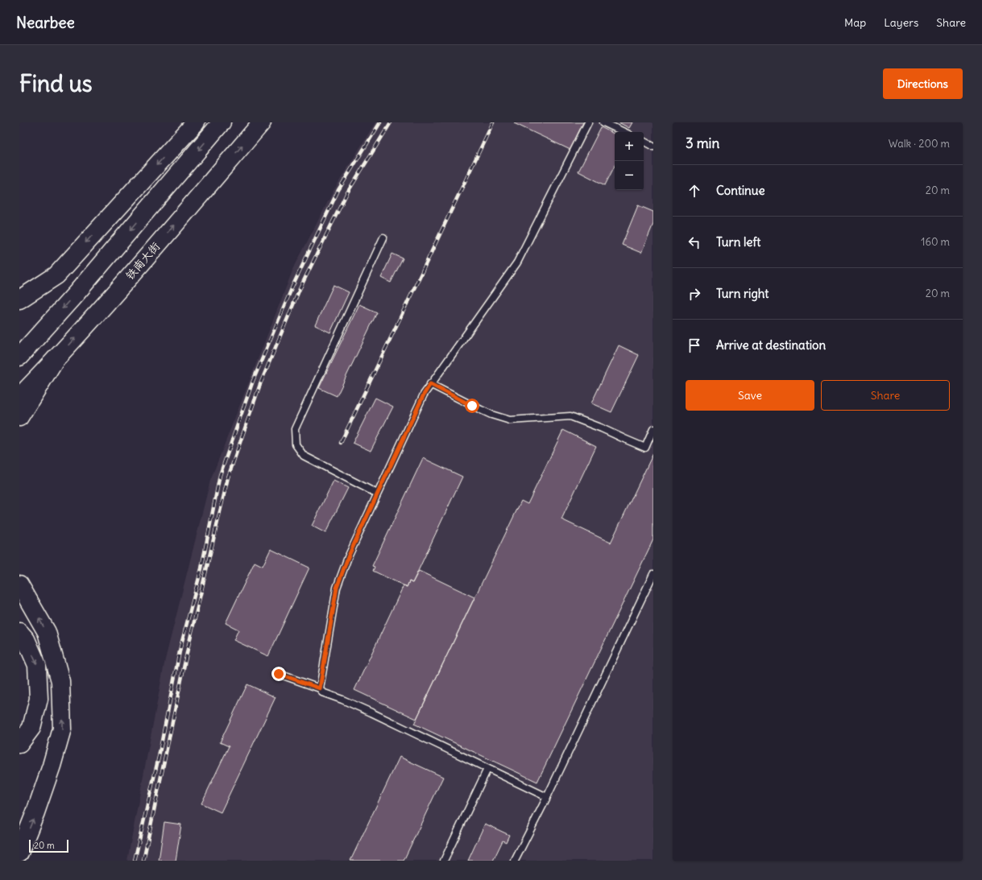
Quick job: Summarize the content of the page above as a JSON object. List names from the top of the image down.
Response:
{
  "streets": {
    "main road": ["铁南大街"]
  },
  "scale_bar": "20 m",
  "page": {
    "header": "Nearbee",
    "nav": ["Map", "Layers", "Share"],
    "buttons": [
      "Directions",
      ["Save", "Share"]
    ],
    "title": "Find us",
    "heading": ["3 min", "Walk · 200 m"],
    "map_buttons": ["+", "−"],
    "list": [
      ["Continue", "20 m"],
      ["Turn left", "160 m"],
      ["Turn right", "20 m"],
      "Arrive at destination"
    ],
    "scale": "20 m"
  }
}
